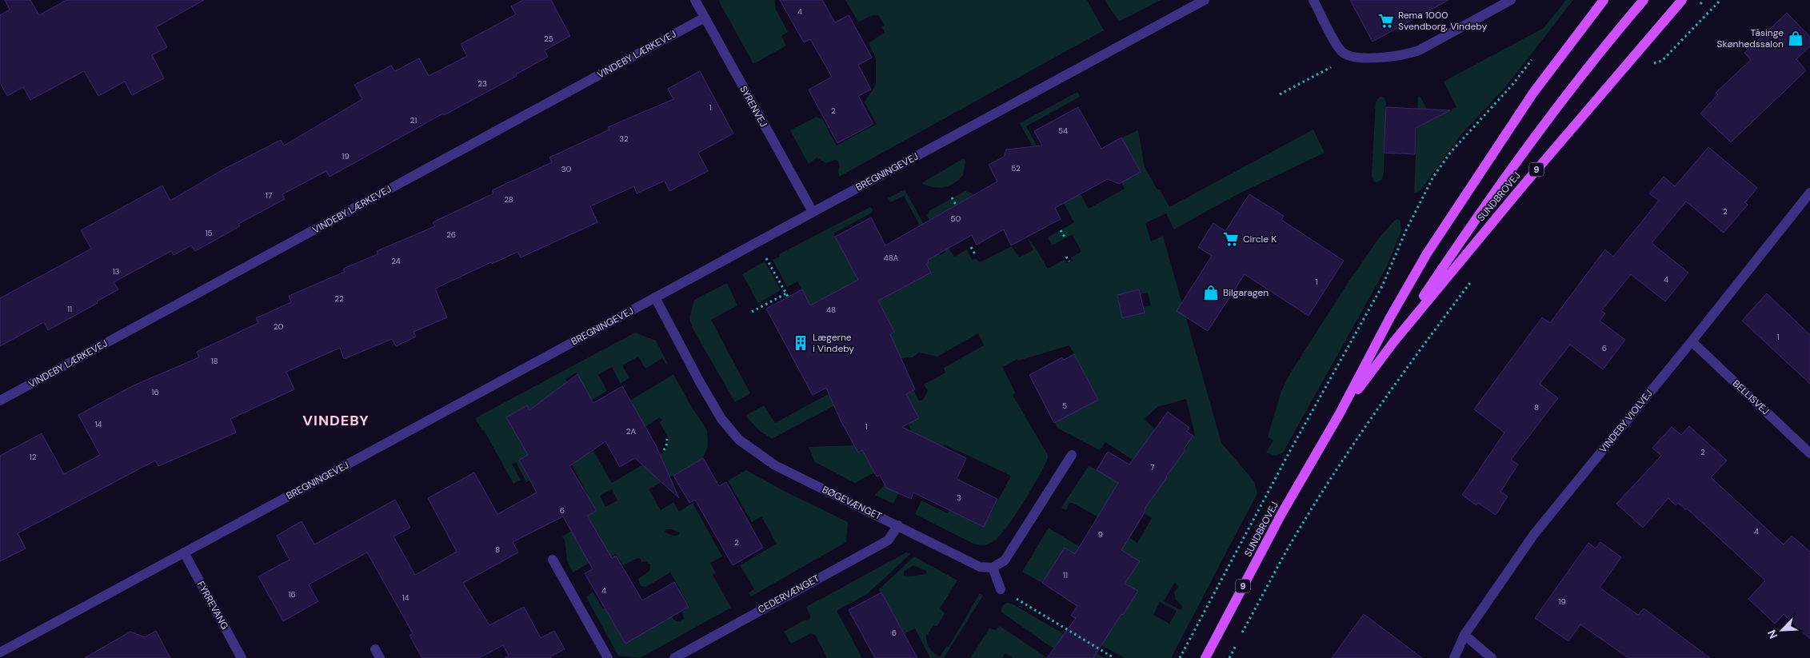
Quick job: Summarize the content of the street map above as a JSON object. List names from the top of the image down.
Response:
{
  "streets": {
    "main road": ["9", "SUNDBROVEJ"],
    "street": [
      "VINDEBY LÆRKEVEJ",
      "SYRENVEJ",
      "BREGNINGEVEJ",
      "BELLISVEJ",
      "VINDEBY VIOLVEJ",
      "BØGEVÆNGET",
      "CEDERVÆNGET",
      "FYRREVANG"
    ]
  },
  "crossings": [
    ["VINDEBY LÆRKEVEJ", "SYRENVEJ"],
    ["SYRENVEJ", "BREGNINGEVEJ"],
    ["BREGNINGEVEJ", "BØGEVÆNGET"],
    ["BREGNINGEVEJ", "FYRREVANG"],
    ["BELLISVEJ", "VINDEBY VIOLVEJ"],
    ["BØGEVÆNGET", "CEDERVÆNGET"]
  ],
  "districts": ["VINDEBY"],
  "places": {
    "supermarket": ["Rema 1000 Svendborg, Vindeby", "Circle K"],
    "shop": ["Tåsinge Skønhedssalon", "Bilgaragen"],
    "building": ["Lægerne i Vindeby"]
  },
  "house_numbers": [
    "4",
    "25",
    "23",
    "1",
    "2",
    "21",
    "54",
    "32",
    "19",
    "52",
    "30",
    "17",
    "28",
    "2",
    "50",
    "15",
    "26",
    "48A",
    "24",
    "13",
    "4",
    "1",
    "22",
    "11",
    "48",
    "20",
    "1",
    "6",
    "18",
    "16",
    "5",
    "8",
    "14",
    "1",
    "2A",
    "2",
    "12",
    "7",
    "3",
    "6",
    "4",
    "9",
    "2",
    "8",
    "11",
    "4",
    "16",
    "14",
    "19",
    "6"
  ],
  "north": "bottom left"
}
